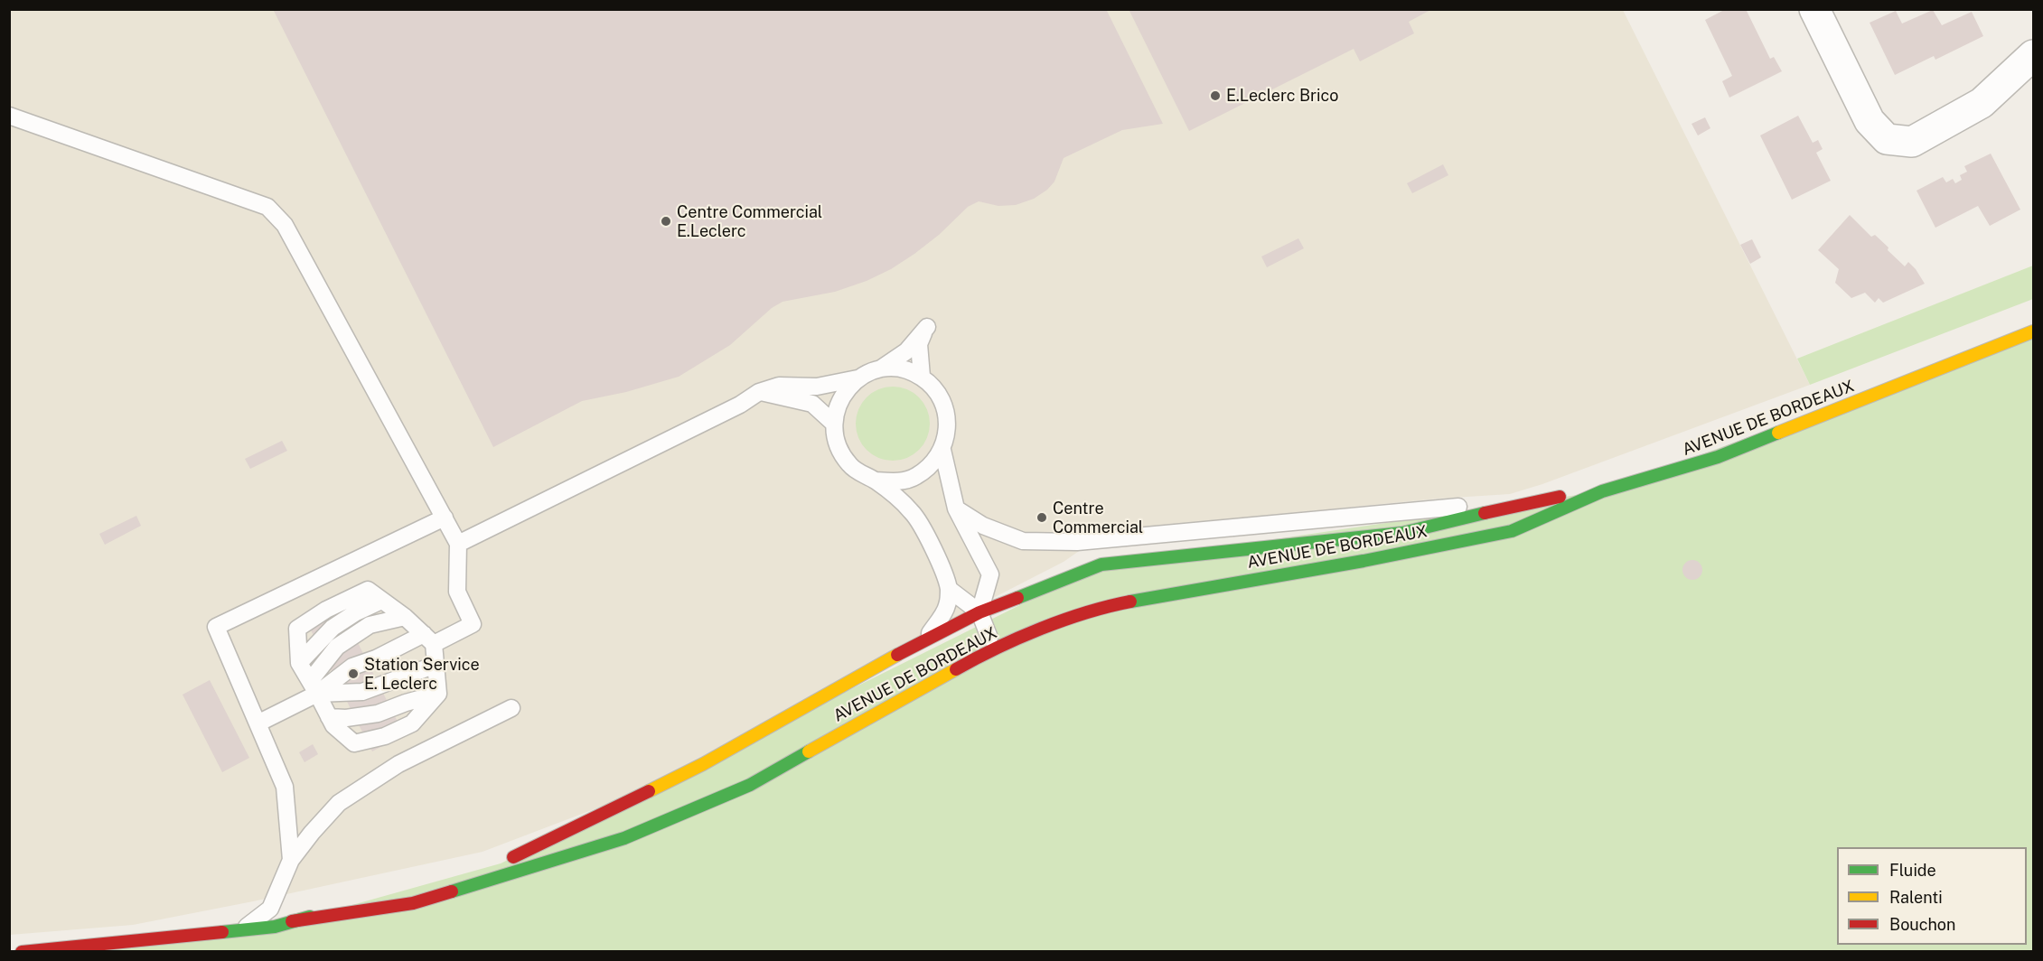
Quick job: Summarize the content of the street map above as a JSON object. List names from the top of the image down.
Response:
{
  "streets": {
    "main road": ["AVENUE DE BORDEAUX"]
  },
  "places": [
    "E.Leclerc Brico",
    "Centre Commercial E.Leclerc",
    "Centre Commercial",
    "Station Service E. Leclerc"
  ],
  "legend": ["Fluide", "Ralenti", "Bouchon"]
}
